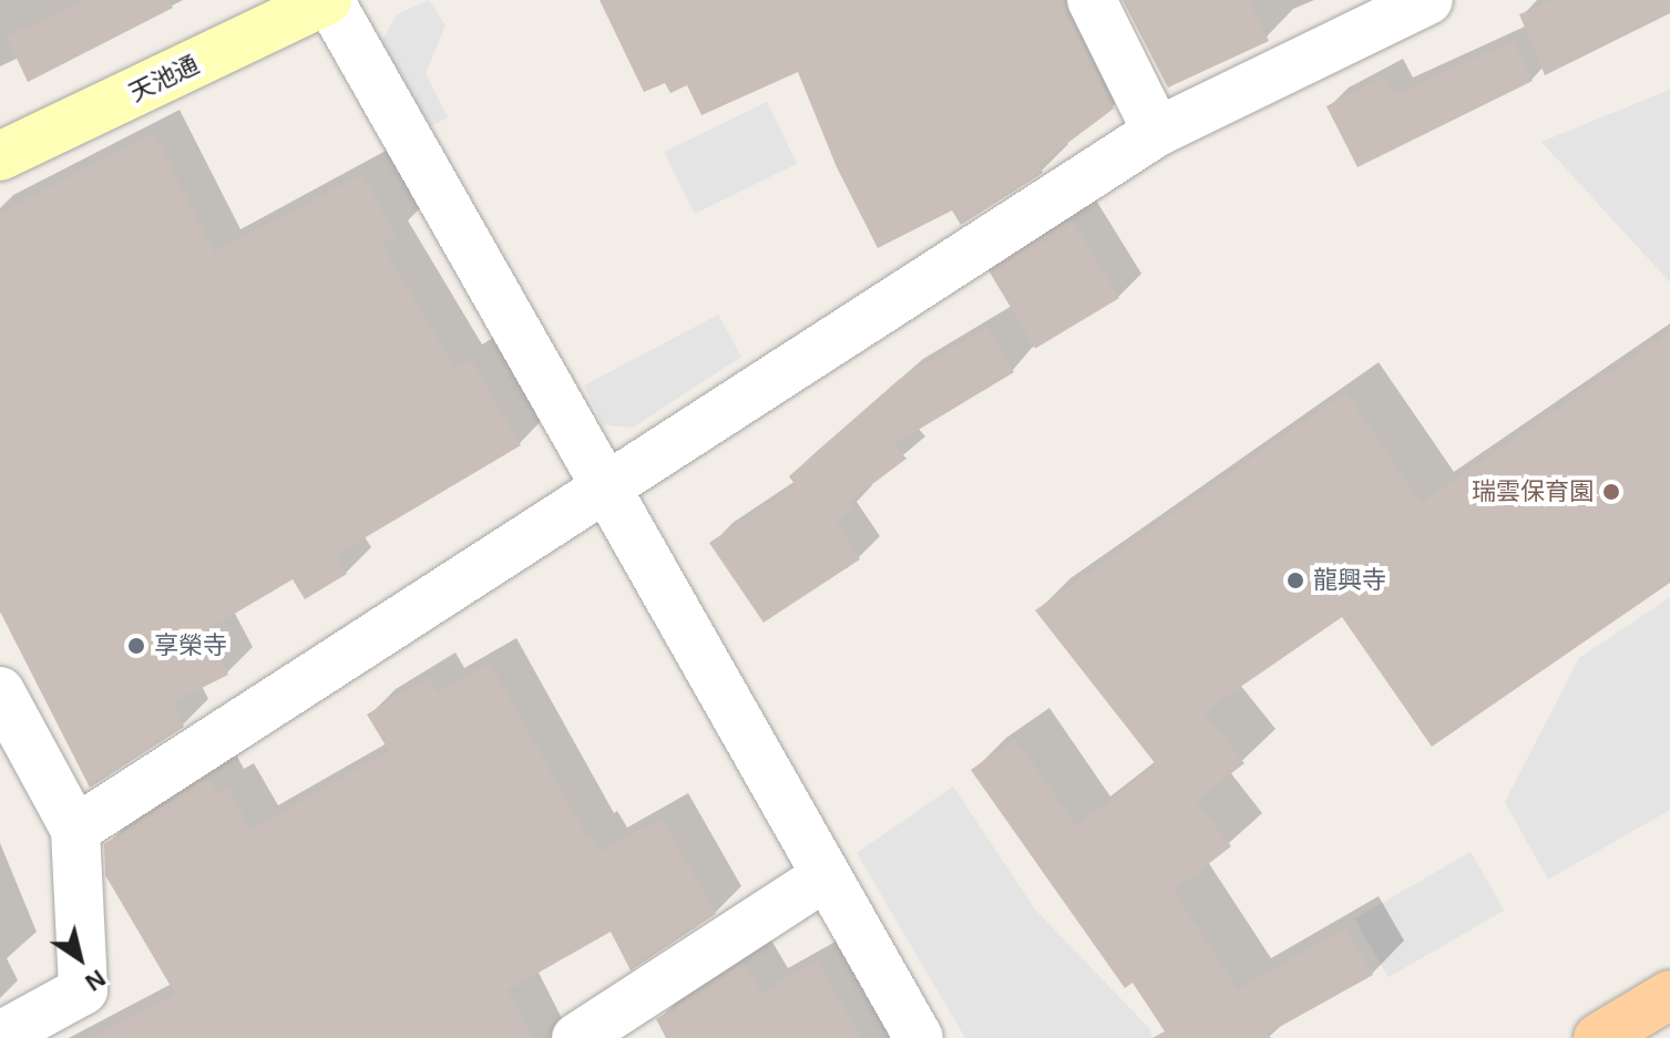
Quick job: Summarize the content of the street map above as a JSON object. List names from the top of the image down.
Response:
{
  "streets": {
    "street": ["天池通"]
  },
  "places": ["瑞雲保育園", "龍興寺", "享榮寺"],
  "north": "bottom right"
}
